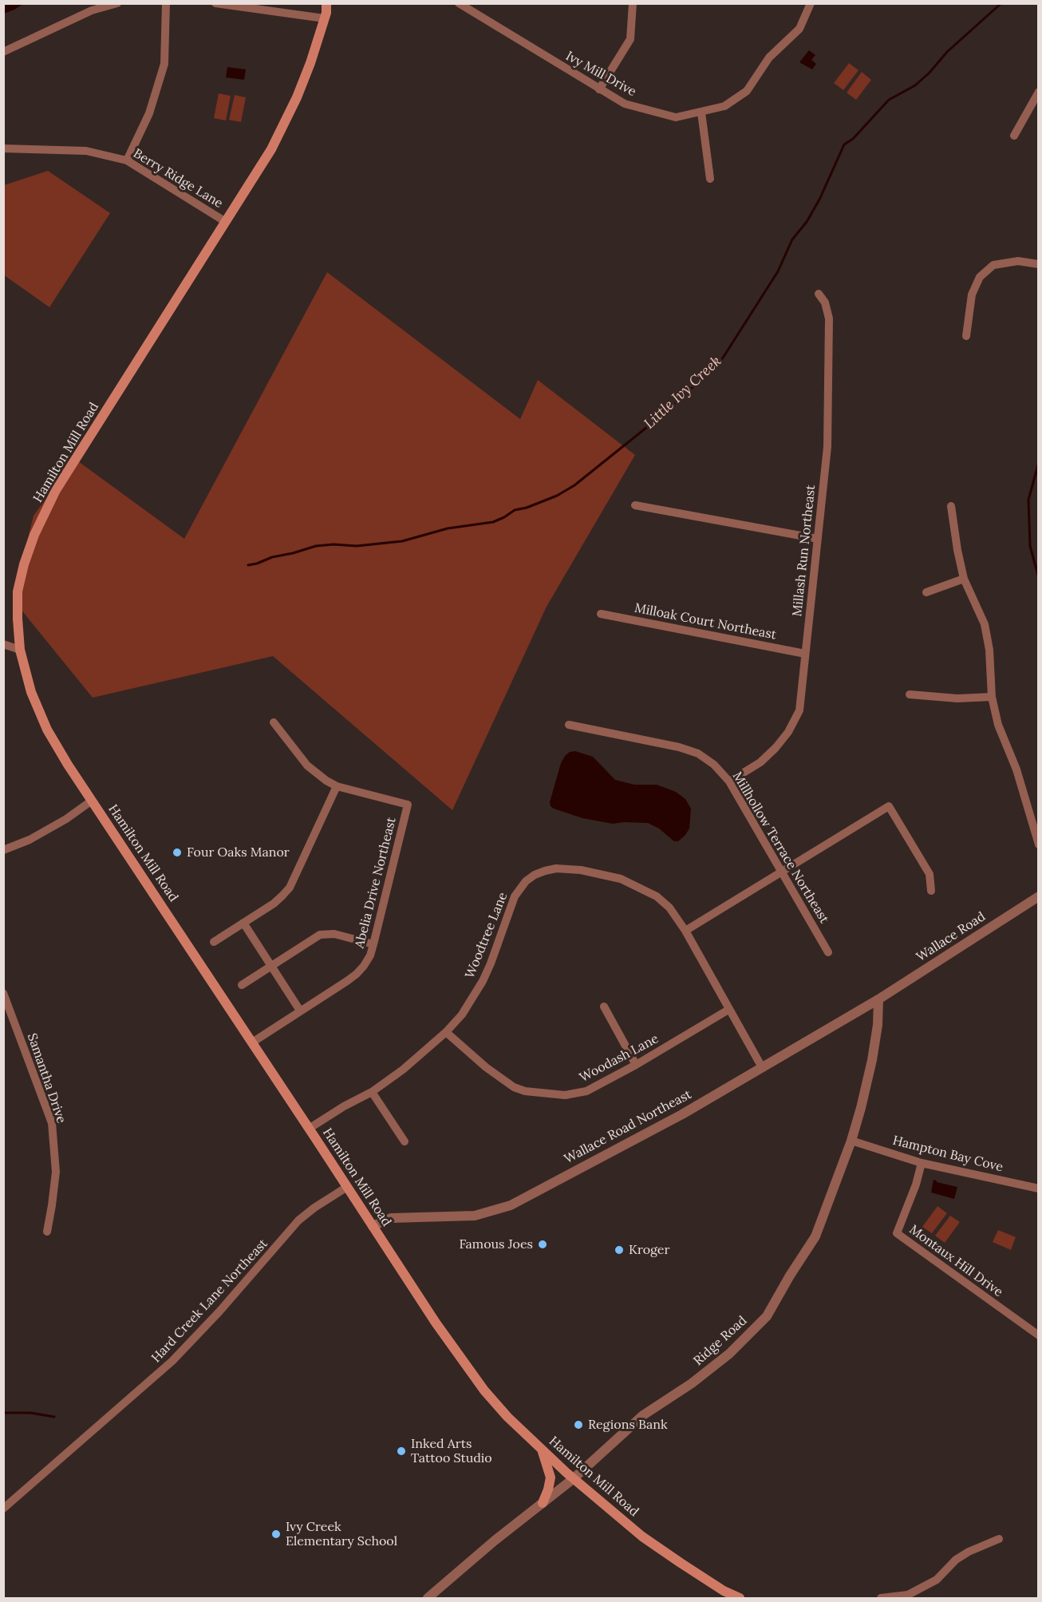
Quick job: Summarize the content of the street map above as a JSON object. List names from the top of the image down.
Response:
{
  "streets": {
    "main road": ["Hamilton Mill Road"],
    "street": [
      "Ivy Mill Drive",
      "Berry Ridge Lane",
      "Millash Run Northeast",
      "Milloak Court Northeast",
      "Millhollow Terrace Northeast",
      "Abelia Drive Northeast",
      "Woodtree Lane",
      "Wallace Road",
      "Woodash Lane",
      "Samantha Drive",
      "Wallace Road Northeast",
      "Hampton Bay Cove",
      "Montaux Hill Drive",
      "Hard Creek Lane Northeast",
      "Ridge Road"
    ]
  },
  "crossings": [
    ["Berry Ridge Lane", "Hamilton Mill Road"],
    ["Hamilton Mill Road", "Abelia Drive Northeast"],
    ["Hamilton Mill Road", "Woodtree Lane"],
    ["Hamilton Mill Road", "Wallace Road Northeast"],
    ["Hamilton Mill Road", "Hard Creek Lane Northeast"],
    ["Hamilton Mill Road", "Ridge Road"],
    ["Millash Run Northeast", "Milloak Court Northeast"],
    ["Millash Run Northeast", "Millhollow Terrace Northeast"],
    ["Woodtree Lane", "Woodash Lane"],
    ["Woodtree Lane", "Wallace Road Northeast"],
    ["Wallace Road", "Wallace Road Northeast"],
    ["Wallace Road", "Ridge Road"],
    ["Wallace Road Northeast", "Ridge Road"],
    ["Hampton Bay Cove", "Montaux Hill Drive"],
    ["Hampton Bay Cove", "Ridge Road"]
  ],
  "water": ["Little Ivy Creek"],
  "places": [
    "Four Oaks Manor",
    "Famous Joes",
    "Kroger",
    "Regions Bank",
    "Inked Arts Tattoo Studio",
    "Ivy Creek Elementary School"
  ]
}
